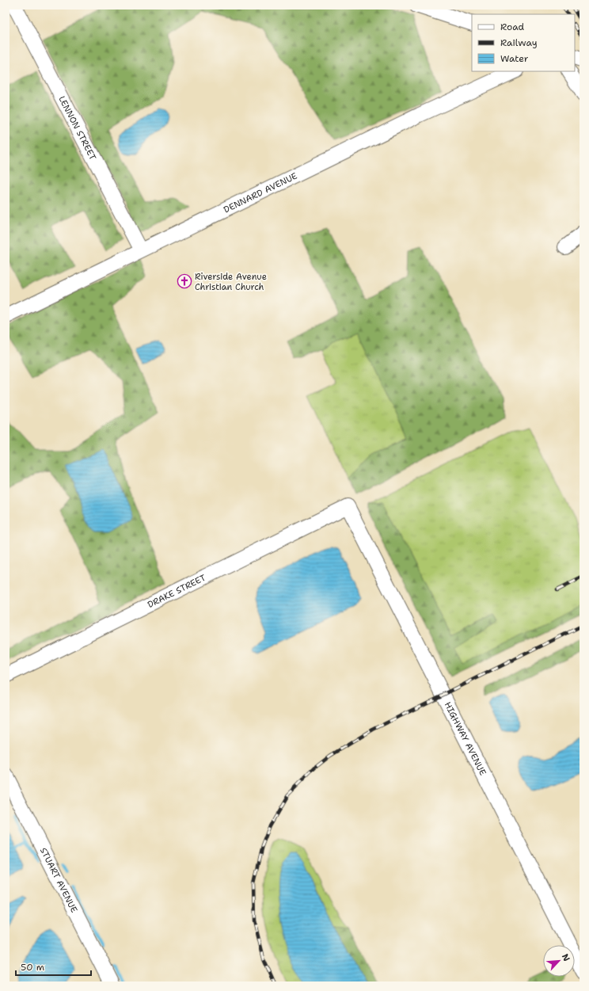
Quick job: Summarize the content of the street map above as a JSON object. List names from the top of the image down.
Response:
{
  "streets": {
    "street": [
      "LENNON STREET",
      "DENNARD AVENUE",
      "DRAKE STREET",
      "HIGHWAY AVENUE",
      "STUART AVENUE"
    ]
  },
  "crossings": [
    ["LENNON STREET", "DENNARD AVENUE"],
    ["DRAKE STREET", "HIGHWAY AVENUE"]
  ],
  "places": {
    "church": ["Riverside Avenue Christian Church"]
  },
  "legend": ["Road", "Railway", "Water"],
  "scale_bar": "50 m",
  "north": "top right"
}
